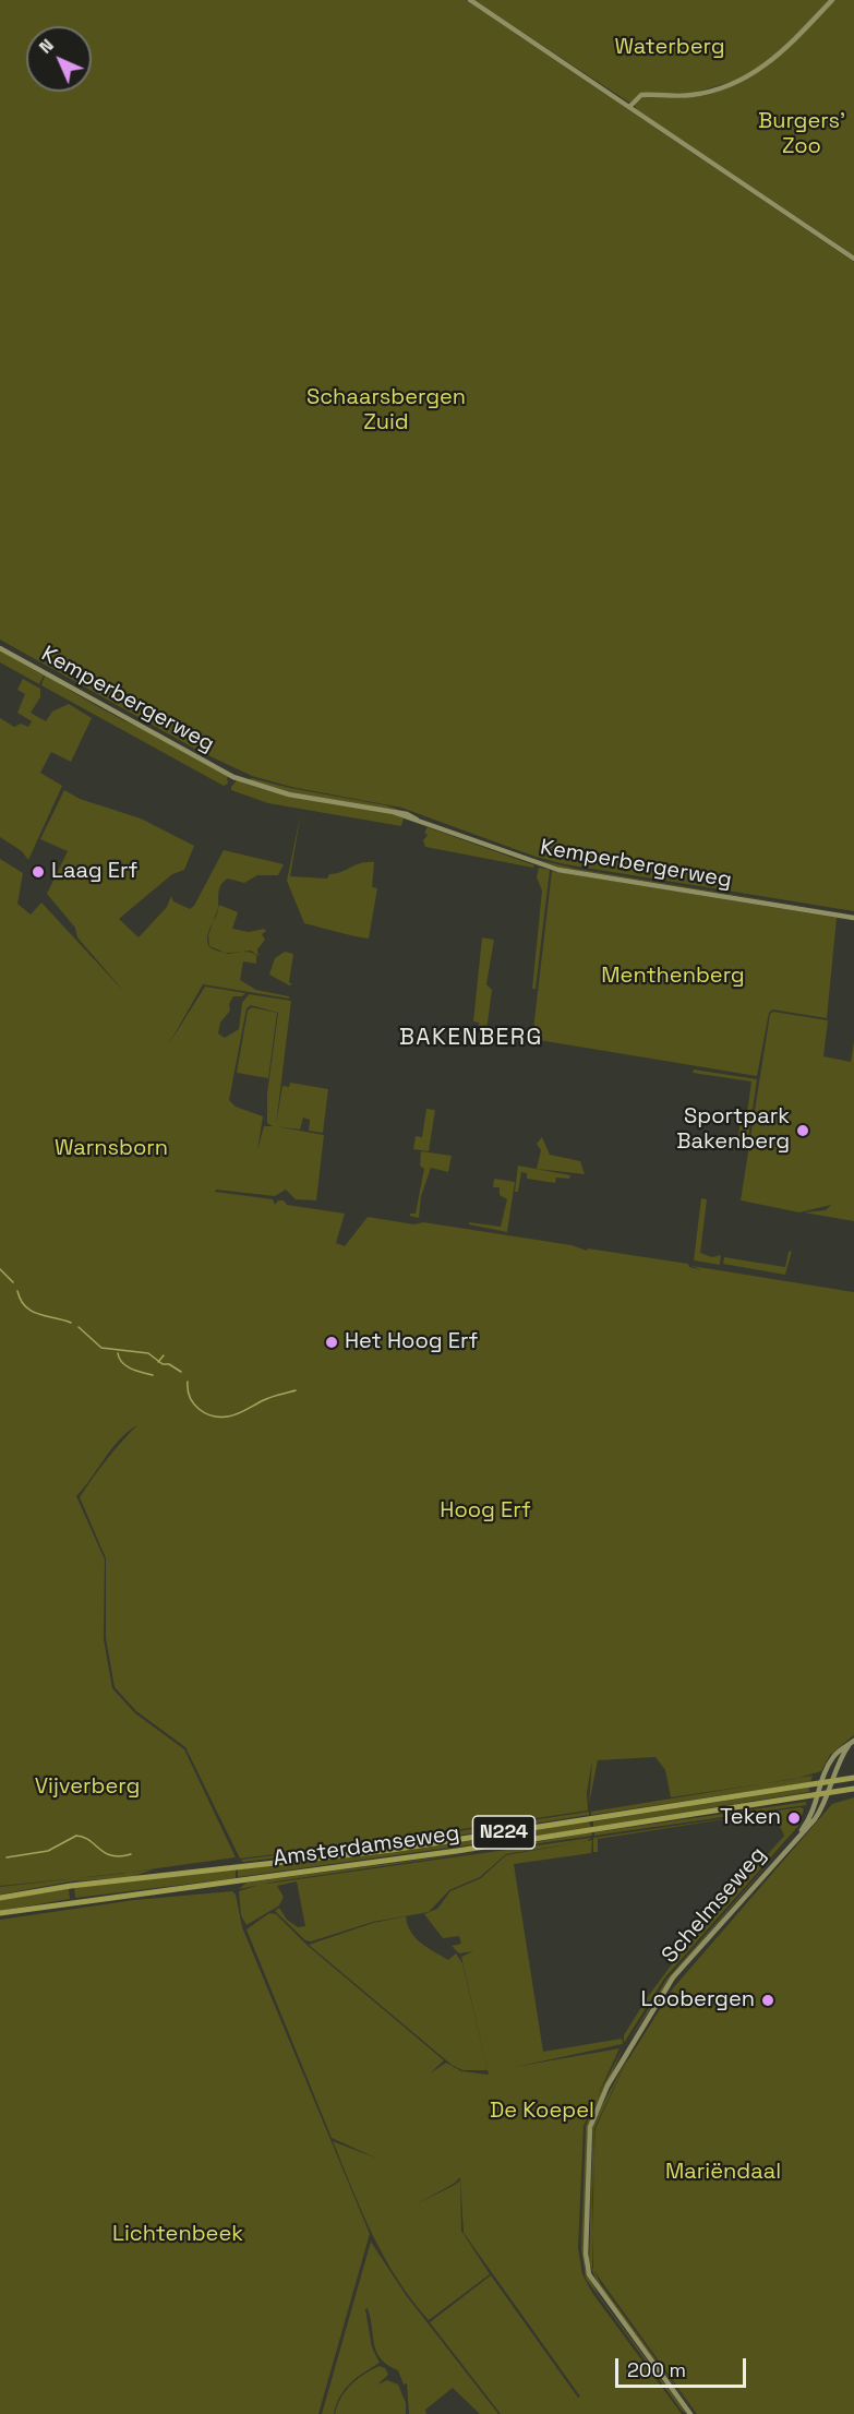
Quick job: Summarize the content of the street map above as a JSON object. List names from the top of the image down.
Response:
{
  "streets": {
    "main road": [
      "Kemperbergerweg",
      "N224",
      "Amsterdamseweg",
      "Schelmseweg"
    ]
  },
  "crossings": [
    ["Amsterdamseweg", "Schelmseweg"]
  ],
  "districts": ["BAKENBERG"],
  "parks": [
    "Waterberg",
    "Burgers' Zoo",
    "Schaarsbergen Zuid",
    "Menthenberg",
    "Warnsborn",
    "Hoog Erf",
    "Vijverberg",
    "De Koepel",
    "Mariëndaal",
    "Lichtenbeek"
  ],
  "places": [
    "Laag Erf",
    "Sportpark Bakenberg",
    "Het Hoog Erf",
    "Teken",
    "Loobergen"
  ],
  "scale_bar": "200 m",
  "north": "top left"
}
